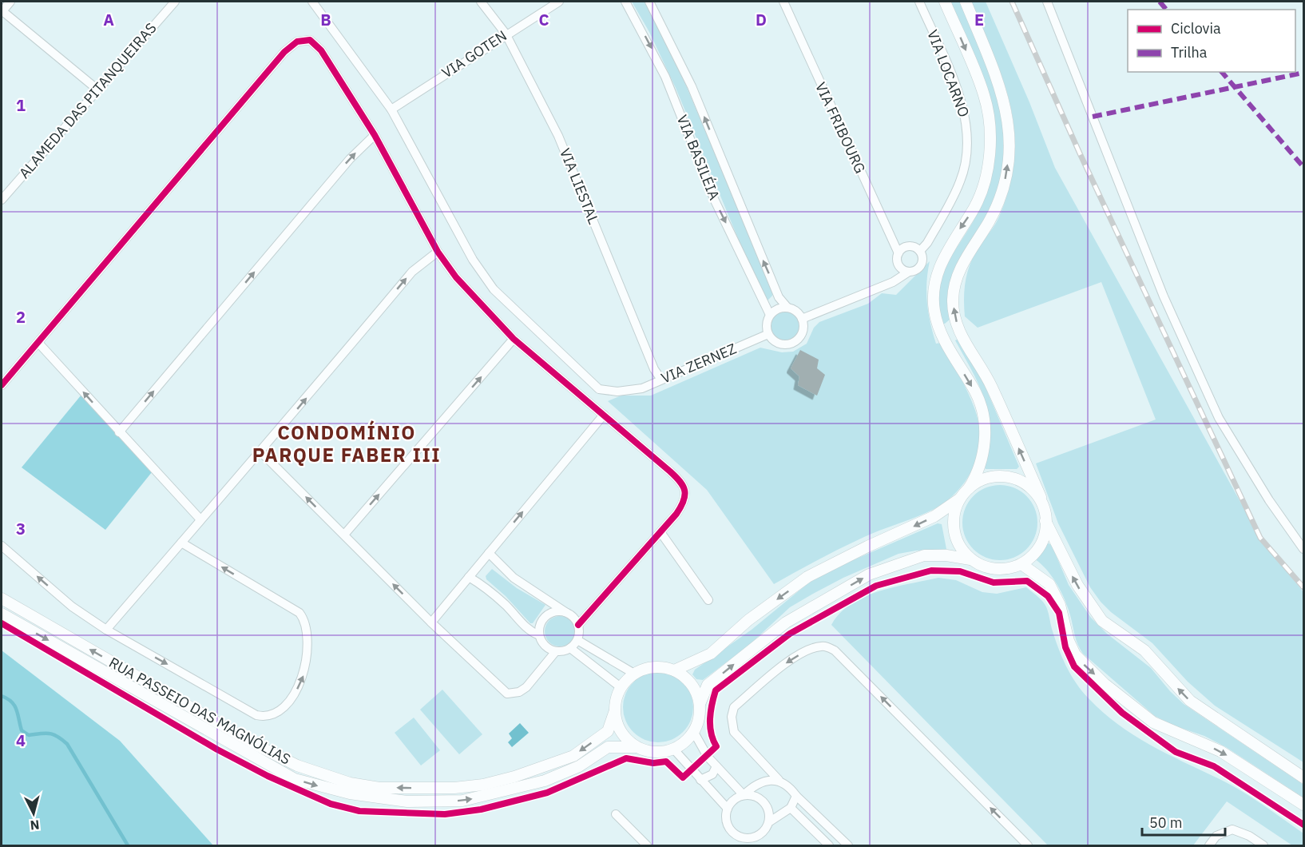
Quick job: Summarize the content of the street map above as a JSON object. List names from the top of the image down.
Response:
{
  "streets": {
    "street": [
      "VIA GOTEN",
      "VIA LOCARNO",
      "ALAMEDA DAS PITANQUEIRAS",
      "VIA FRIBOURG",
      "VIA BASILÉIA",
      "VIA LIESTAL",
      "VIA ZERNEZ",
      "RUA PASSEIO DAS MAGNÓLIAS"
    ]
  },
  "crossings": [
    ["VIA GOTEN", "VIA LIESTAL"],
    ["VIA GOTEN", "VIA ZERNEZ"],
    ["VIA LOCARNO", "VIA FRIBOURG"],
    ["VIA BASILÉIA", "VIA ZERNEZ"],
    ["VIA LIESTAL", "VIA ZERNEZ"]
  ],
  "districts": ["CONDOMÍNIO PARQUE FABER III"],
  "legend": ["Ciclovia", "Trilha"],
  "scale_bar": "50 m",
  "north": "bottom",
  "grid": {
    "columns": [
      "A",
      "B",
      "C",
      "D",
      "E"
    ],
    "rows": [
      "1",
      "2",
      "3",
      "4"
    ]
  }
}
